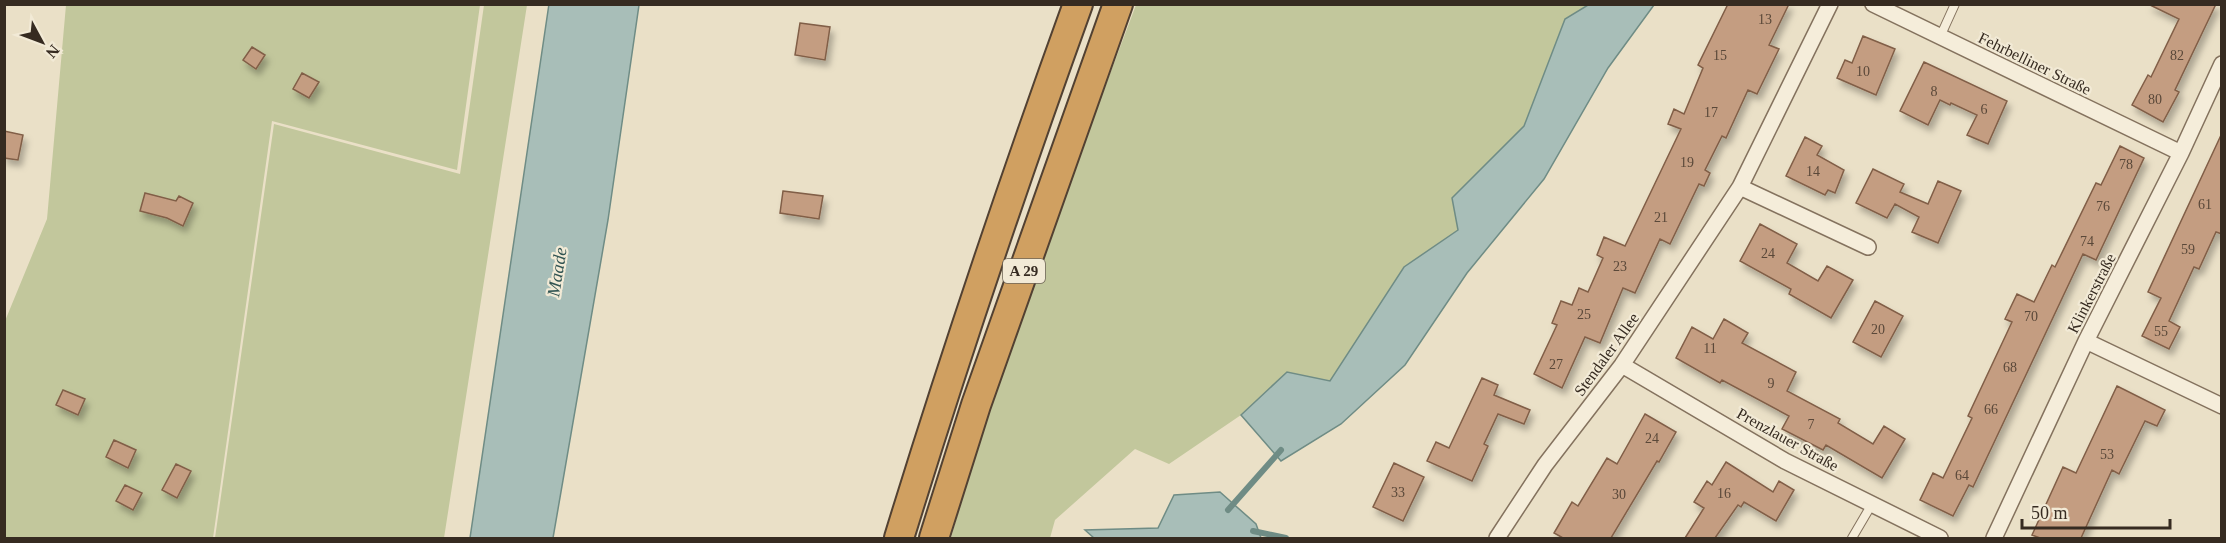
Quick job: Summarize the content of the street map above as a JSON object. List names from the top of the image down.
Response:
{
  "streets": {
    "highway": ["A 29"],
    "street": [
      "Fehrbelliner Straße",
      "Klinkerstraße",
      "Stendaler Allee",
      "Prenzlauer Straße"
    ]
  },
  "crossings": [
    ["Fehrbelliner Straße", "Klinkerstraße"],
    ["Stendaler Allee", "Prenzlauer Straße"]
  ],
  "water": ["Maade"],
  "house_numbers": [
    "13",
    "15",
    "82",
    "10",
    "8",
    "80",
    "6",
    "17",
    "19",
    "78",
    "14",
    "61",
    "76",
    "21",
    "74",
    "59",
    "24",
    "23",
    "25",
    "70",
    "20",
    "55",
    "11",
    "27",
    "68",
    "9",
    "66",
    "7",
    "24",
    "53",
    "64",
    "33",
    "16",
    "30"
  ],
  "scale_bar": "50 m",
  "north": "bottom right"
}
